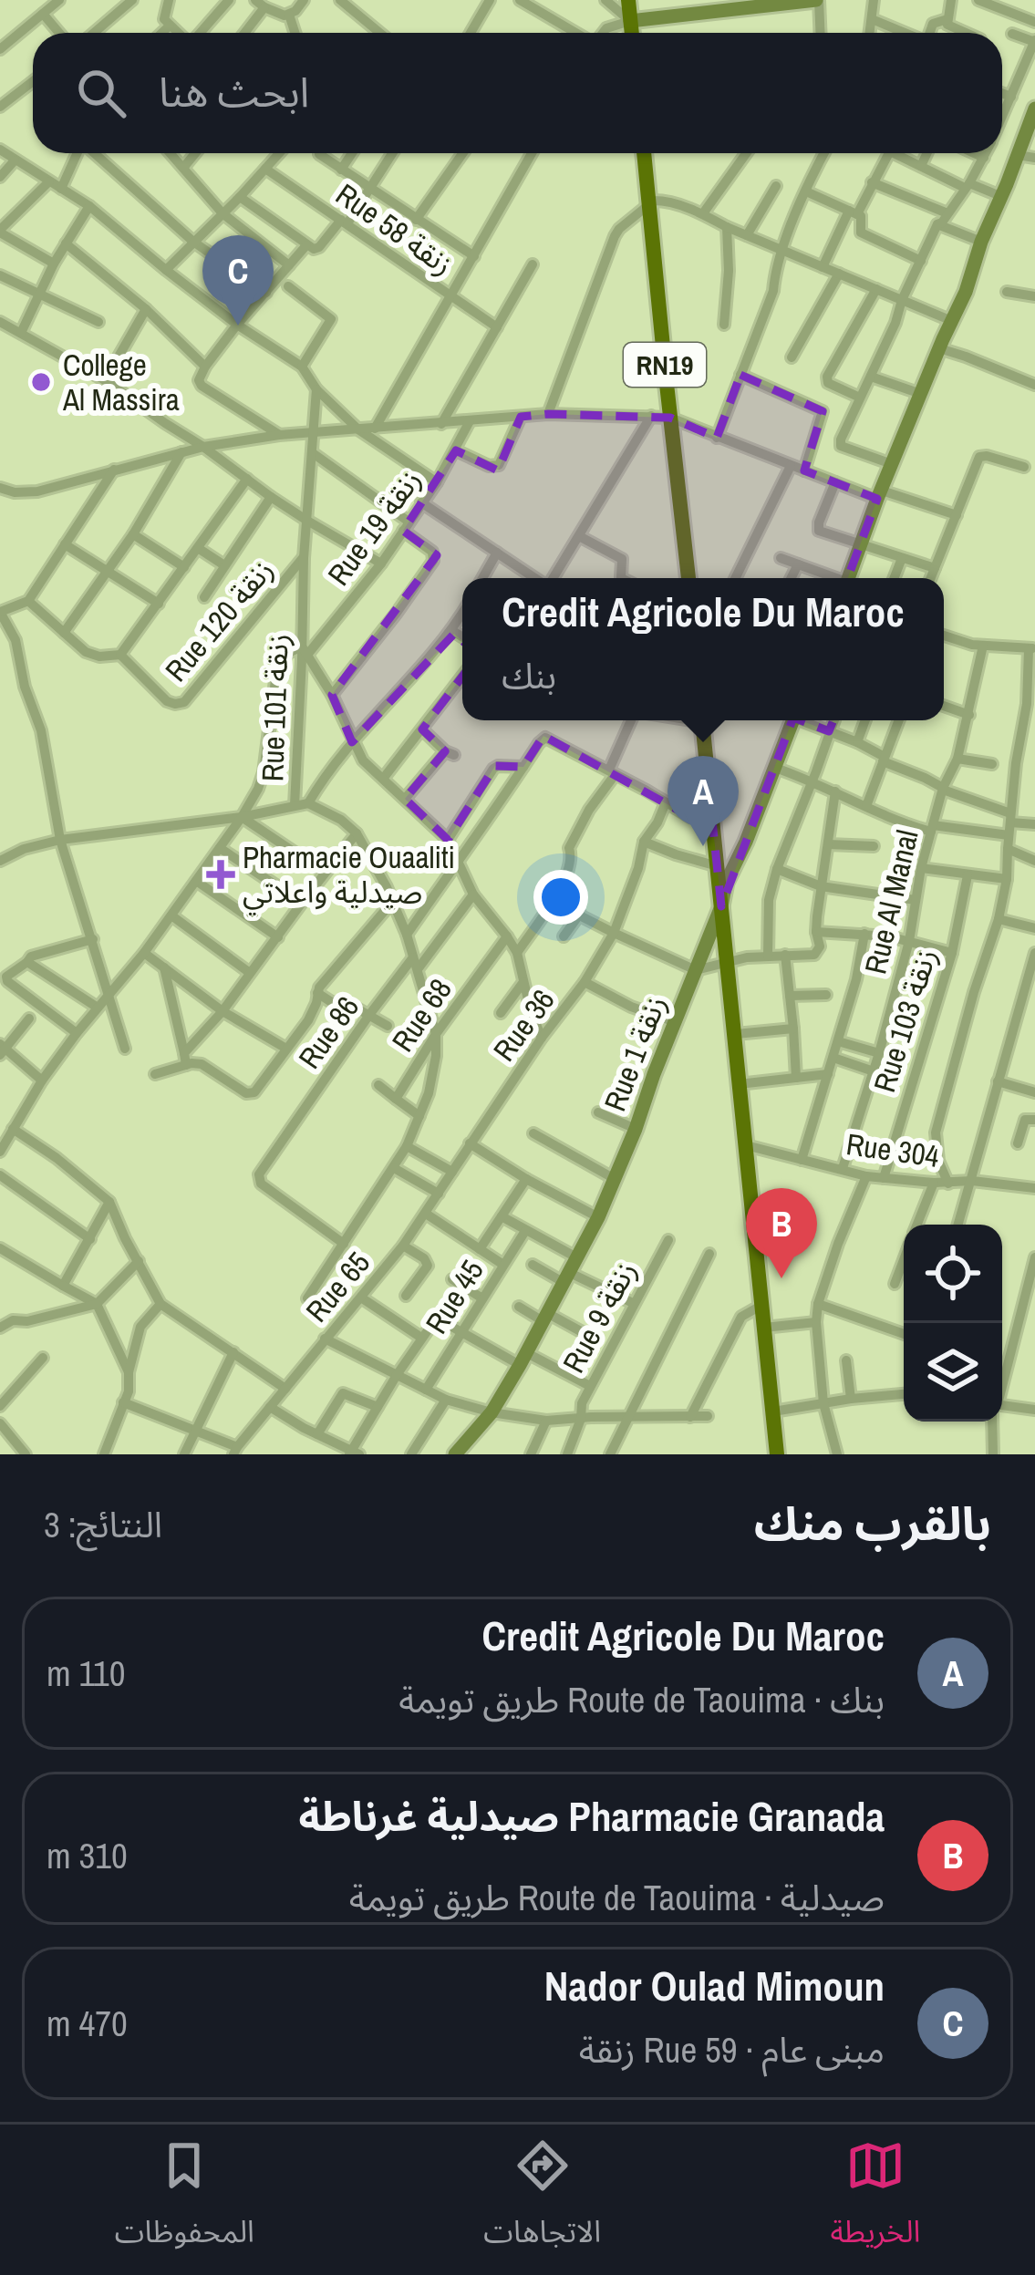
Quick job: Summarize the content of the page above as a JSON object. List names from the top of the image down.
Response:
{
  "streets": {
    "main road": ["RN19"],
    "street": [
      "Rue 58 زنقة",
      "Rue 19 زنقة",
      "Rue 120 زنقة",
      "Rue 101 زنقة",
      "Rue Al Manal",
      "Rue 68",
      "Rue 103 زنقة",
      "Rue 36",
      "Rue 86",
      "Rue 1 زنقة",
      "Rue 304",
      "Rue 65",
      "Rue 45",
      "Rue 9 زنقة"
    ]
  },
  "crossings": [
    ["Rue 19 زنقة", "Rue 101 زنقة"],
    ["Rue 120 زنقة", "Rue 101 زنقة"],
    ["Rue Al Manal", "Rue 304"],
    ["Rue 103 زنقة", "Rue 304"],
    ["Rue 36", "Rue 65"]
  ],
  "places": {
    "other": ["College Al Massira"],
    "health": ["Pharmacie Ouaaliti صيدلية واعلاتي"]
  },
  "page": {
    "search": "ابحث هنا",
    "pins": ["C", "A", "B"],
    "popup": ["Credit Agricole Du Maroc", "بنك"],
    "heading": ["بالقرب منك", "النتائج: 3"],
    "list": [
      {
        "mark": "A",
        "name": "Credit Agricole Du Maroc",
        "note": "بنك · Route de Taouima طريق تويمة",
        "value": "110 m"
      },
      {
        "mark": "B",
        "name": "Pharmacie Granada صيدلية غرناطة",
        "note": "صيدلية · Route de Taouima طريق تويمة",
        "value": "310 m"
      },
      {
        "mark": "C",
        "name": "Nador Oulad Mimoun",
        "note": "مبنى عام · Rue 59 زنقة",
        "value": "470 m"
      }
    ],
    "nav": ["الخريطة", "الاتجاهات", "المحفوظات"]
  }
}
